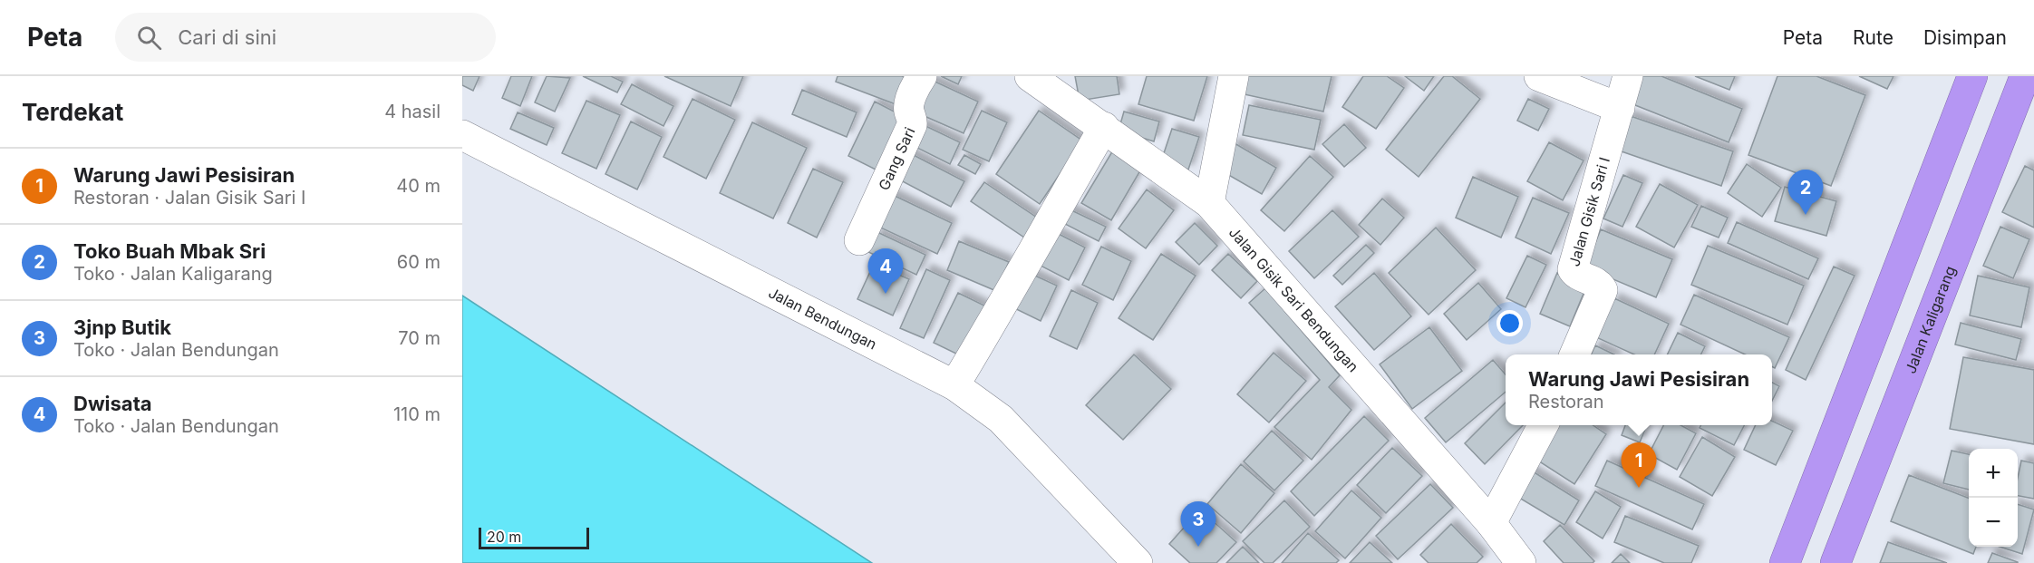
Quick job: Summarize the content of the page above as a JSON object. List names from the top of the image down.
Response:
{
  "streets": {
    "highway": ["Jalan Kaligarang"],
    "street": [
      "Gang Sari",
      "Jalan Gisik Sari I",
      "Jalan Gisik Sari Bendungan",
      "Jalan Bendungan"
    ]
  },
  "scale_bar": "20 m",
  "page": {
    "header": "Peta",
    "search": "Cari di sini",
    "nav": ["Peta", "Rute", "Disimpan"],
    "heading": ["Terdekat", "4 hasil"],
    "list": [
      {
        "mark": "1",
        "name": "Warung Jawi Pesisiran",
        "note": "Restoran · Jalan Gisik Sari I",
        "value": "40 m"
      },
      {
        "mark": "2",
        "name": "Toko Buah Mbak Sri",
        "note": "Toko · Jalan Kaligarang",
        "value": "60 m"
      },
      {
        "mark": "3",
        "name": "3jnp Butik",
        "note": "Toko · Jalan Bendungan",
        "value": "70 m"
      },
      {
        "mark": "4",
        "name": "Dwisata",
        "note": "Toko · Jalan Bendungan",
        "value": "110 m"
      }
    ],
    "pins": [
      "2",
      "4",
      "1",
      "3"
    ],
    "popup": ["Warung Jawi Pesisiran", "Restoran"],
    "map_buttons": ["+", "−"],
    "scale": "20 m"
  }
}
